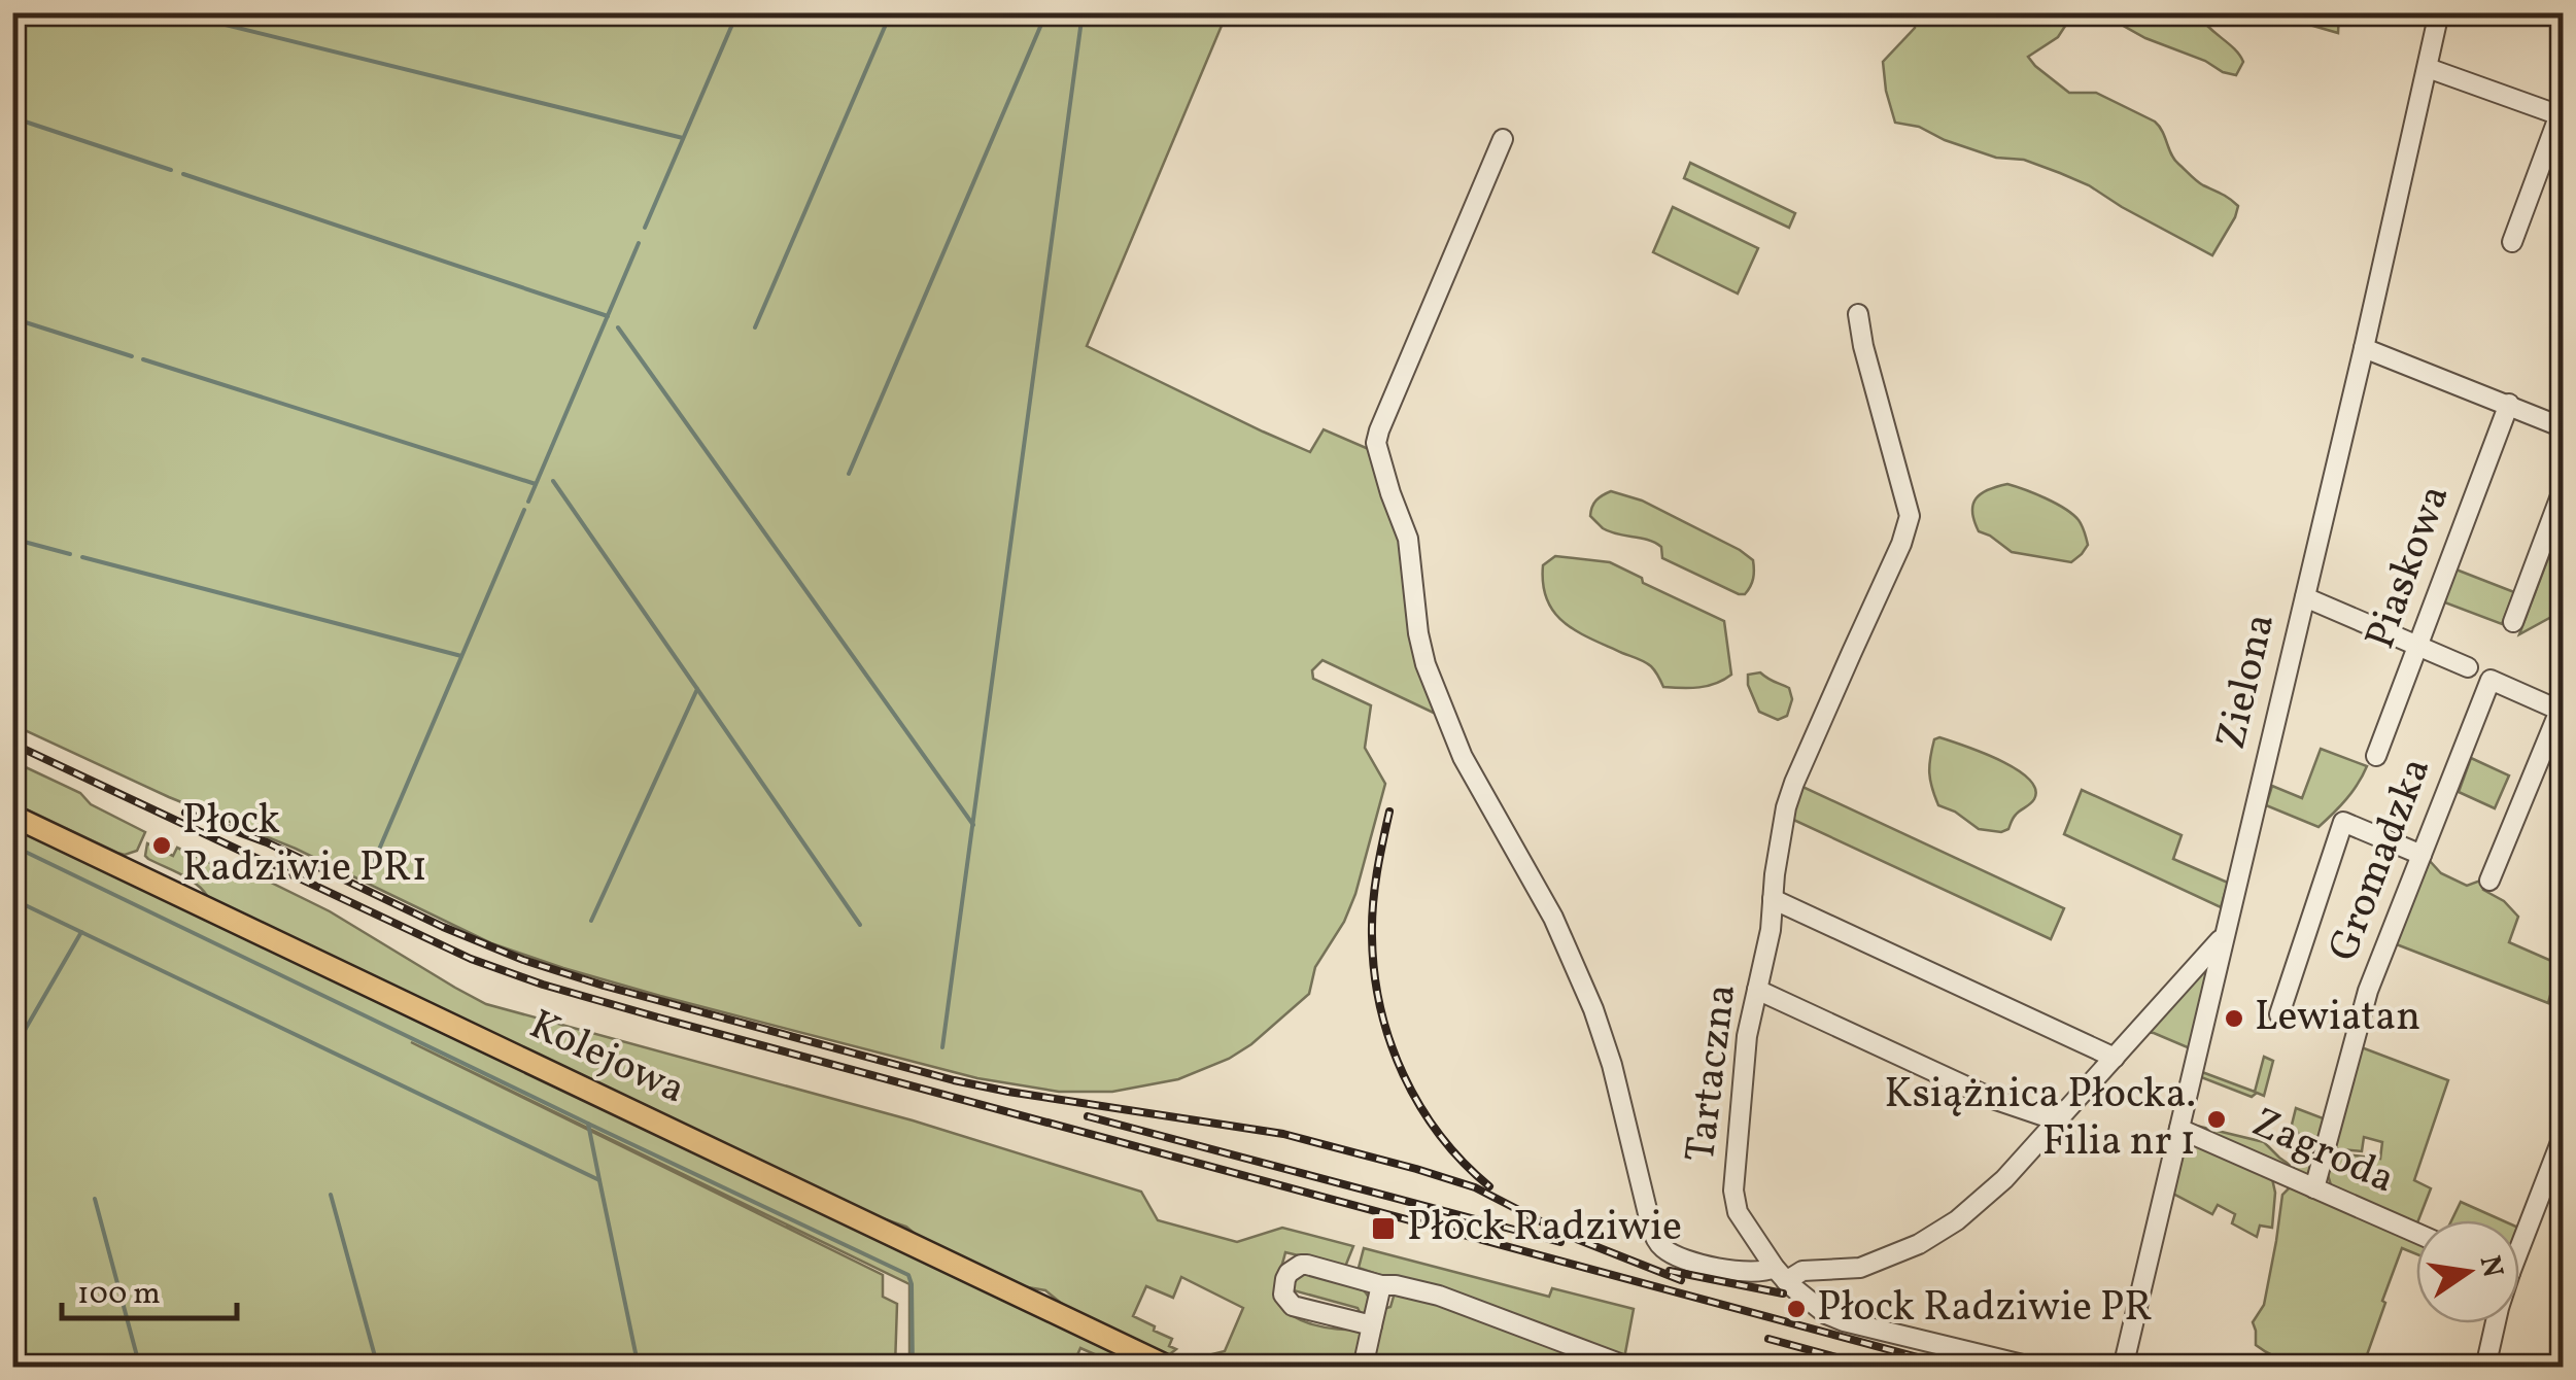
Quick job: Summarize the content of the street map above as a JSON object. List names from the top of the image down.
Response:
{
  "streets": {
    "main road": ["Kolejowa"],
    "street": [
      "Piaskowa",
      "Zielona",
      "Gromadzka",
      "Tartaczna",
      "Zagroda"
    ]
  },
  "crossings": [
    ["Zielona", "Zagroda"],
    ["Gromadzka", "Zagroda"]
  ],
  "places": {
    "other": [
      "Płock Radziwie PR1",
      "Lewiatan",
      "Książnica Płocka. Filia nr 1",
      "Płock Radziwie PR"
    ],
    "transit": ["Płock Radziwie"]
  },
  "scale_bar": "100 m",
  "north": "right"
}
